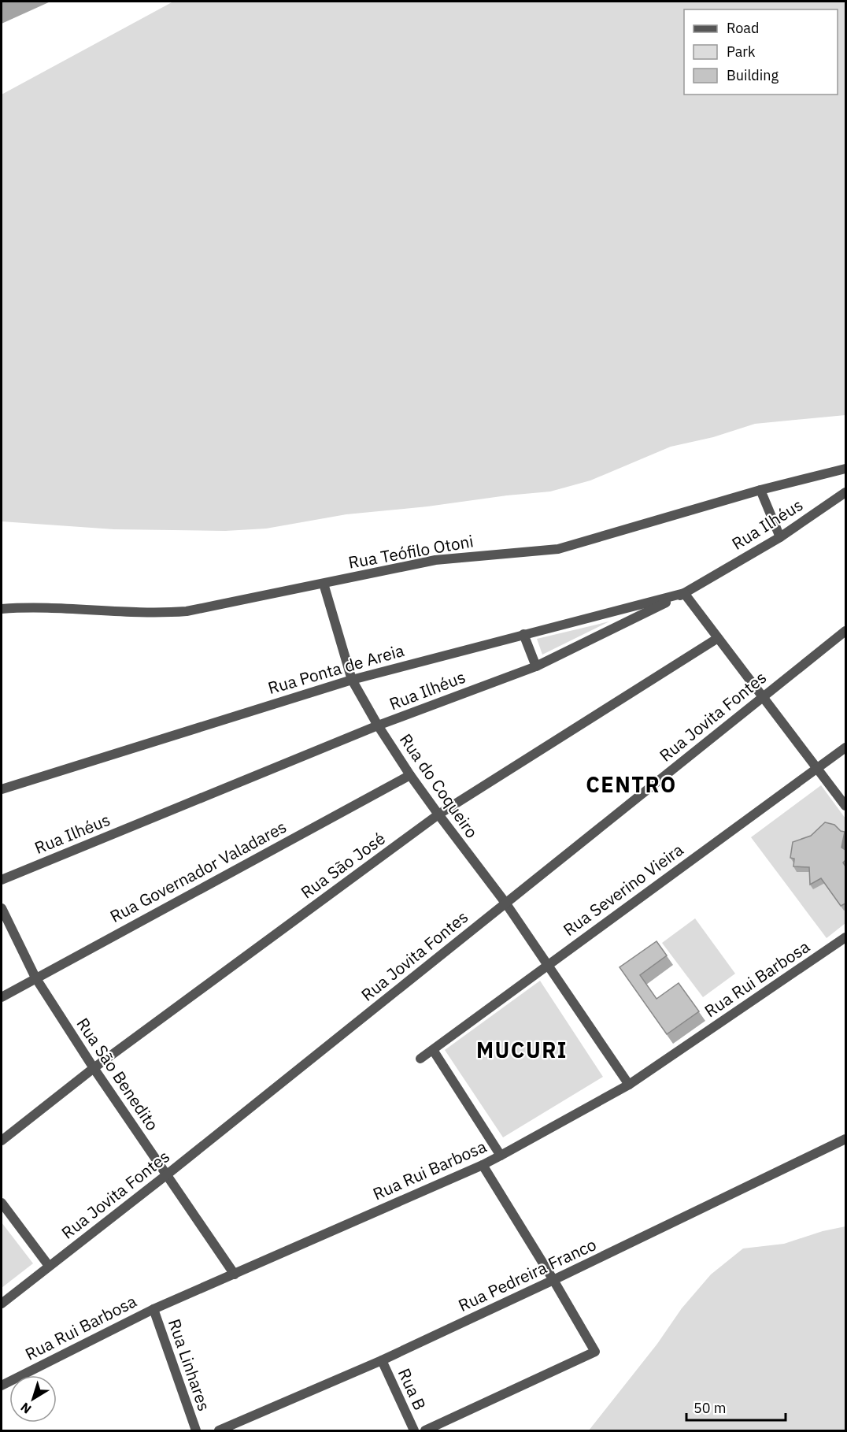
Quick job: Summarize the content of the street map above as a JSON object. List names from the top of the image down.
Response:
{
  "streets": {
    "street": [
      "Rua Ilhéus",
      "Rua Teófilo Otoni",
      "Rua Ponta de Areia",
      "Rua Jovita Fontes",
      "Rua do Coqueiro",
      "Rua São José",
      "Rua Governador Valadares",
      "Rua Severino Vieira",
      "Rua Rui Barbosa",
      "Rua São Benedito",
      "Rua Pedreira Franco",
      "Rua Linhares",
      "Rua B"
    ]
  },
  "crossings": [
    ["Rua Ilhéus", "Rua Ponta de Areia"],
    ["Rua Ilhéus", "Rua do Coqueiro"],
    ["Rua Teófilo Otoni", "Rua do Coqueiro"],
    ["Rua Ponta de Areia", "Rua do Coqueiro"],
    ["Rua Jovita Fontes", "Rua do Coqueiro"],
    ["Rua Jovita Fontes", "Rua São Benedito"],
    ["Rua do Coqueiro", "Rua São José"],
    ["Rua do Coqueiro", "Rua Governador Valadares"],
    ["Rua do Coqueiro", "Rua Severino Vieira"],
    ["Rua do Coqueiro", "Rua Rui Barbosa"],
    ["Rua São José", "Rua São Benedito"],
    ["Rua Governador Valadares", "Rua São Benedito"],
    ["Rua Rui Barbosa", "Rua São Benedito"],
    ["Rua Rui Barbosa", "Rua Linhares"],
    ["Rua Pedreira Franco", "Rua B"]
  ],
  "districts": ["CENTRO", "MUCURI"],
  "legend": ["Road", "Park", "Building"],
  "scale_bar": "50 m",
  "north": "bottom left"
}
